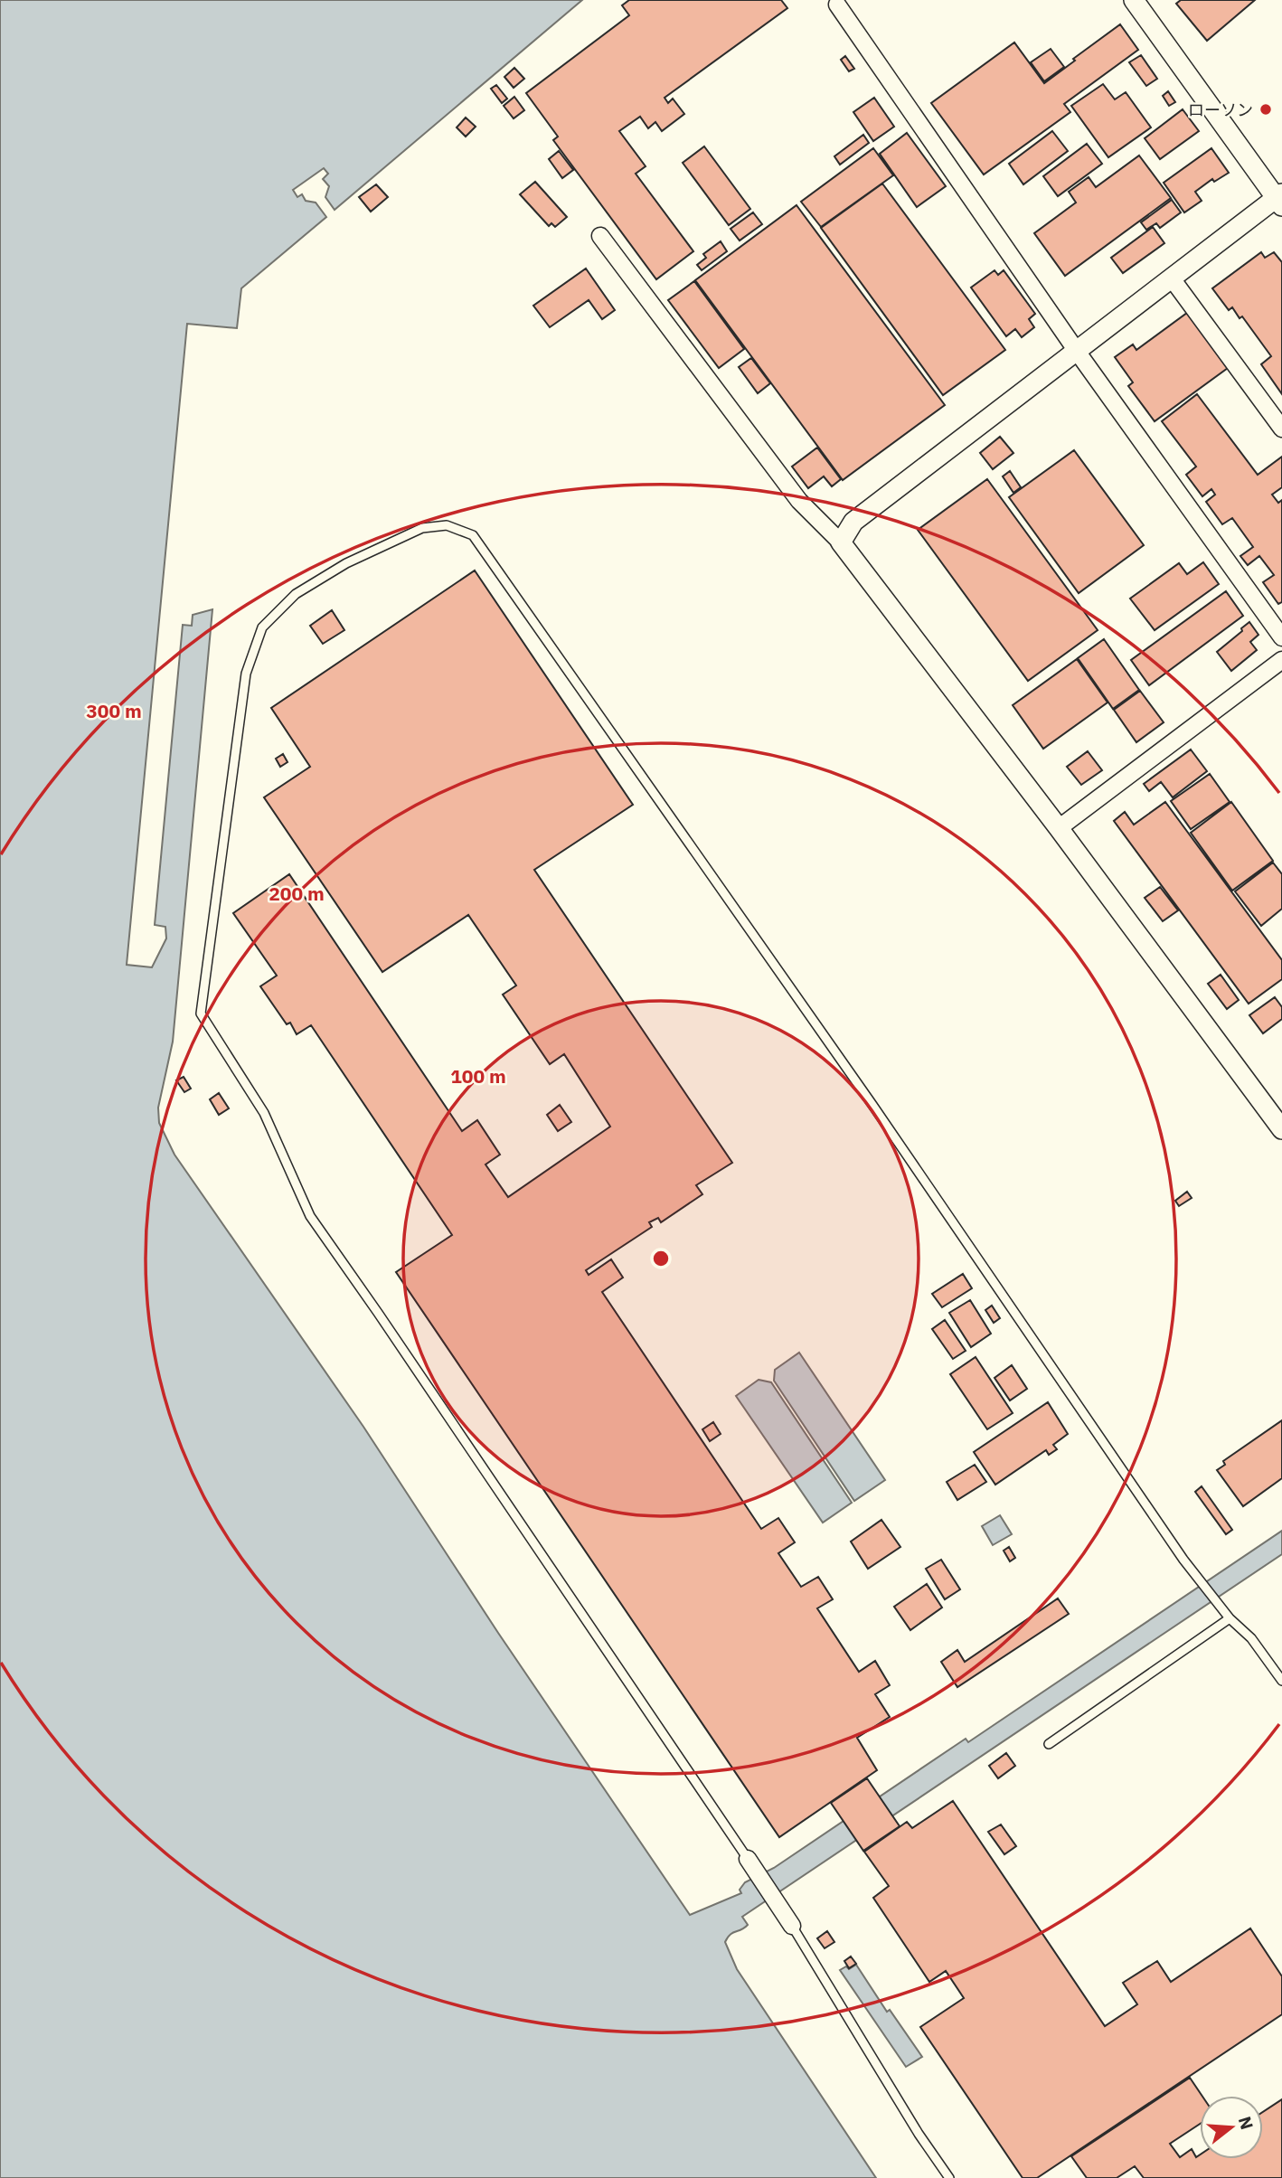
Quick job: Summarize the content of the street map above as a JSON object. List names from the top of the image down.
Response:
{
  "places": ["ローソン"],
  "north": "right",
  "rings": ["300 m", "200 m", "100 m"]
}
